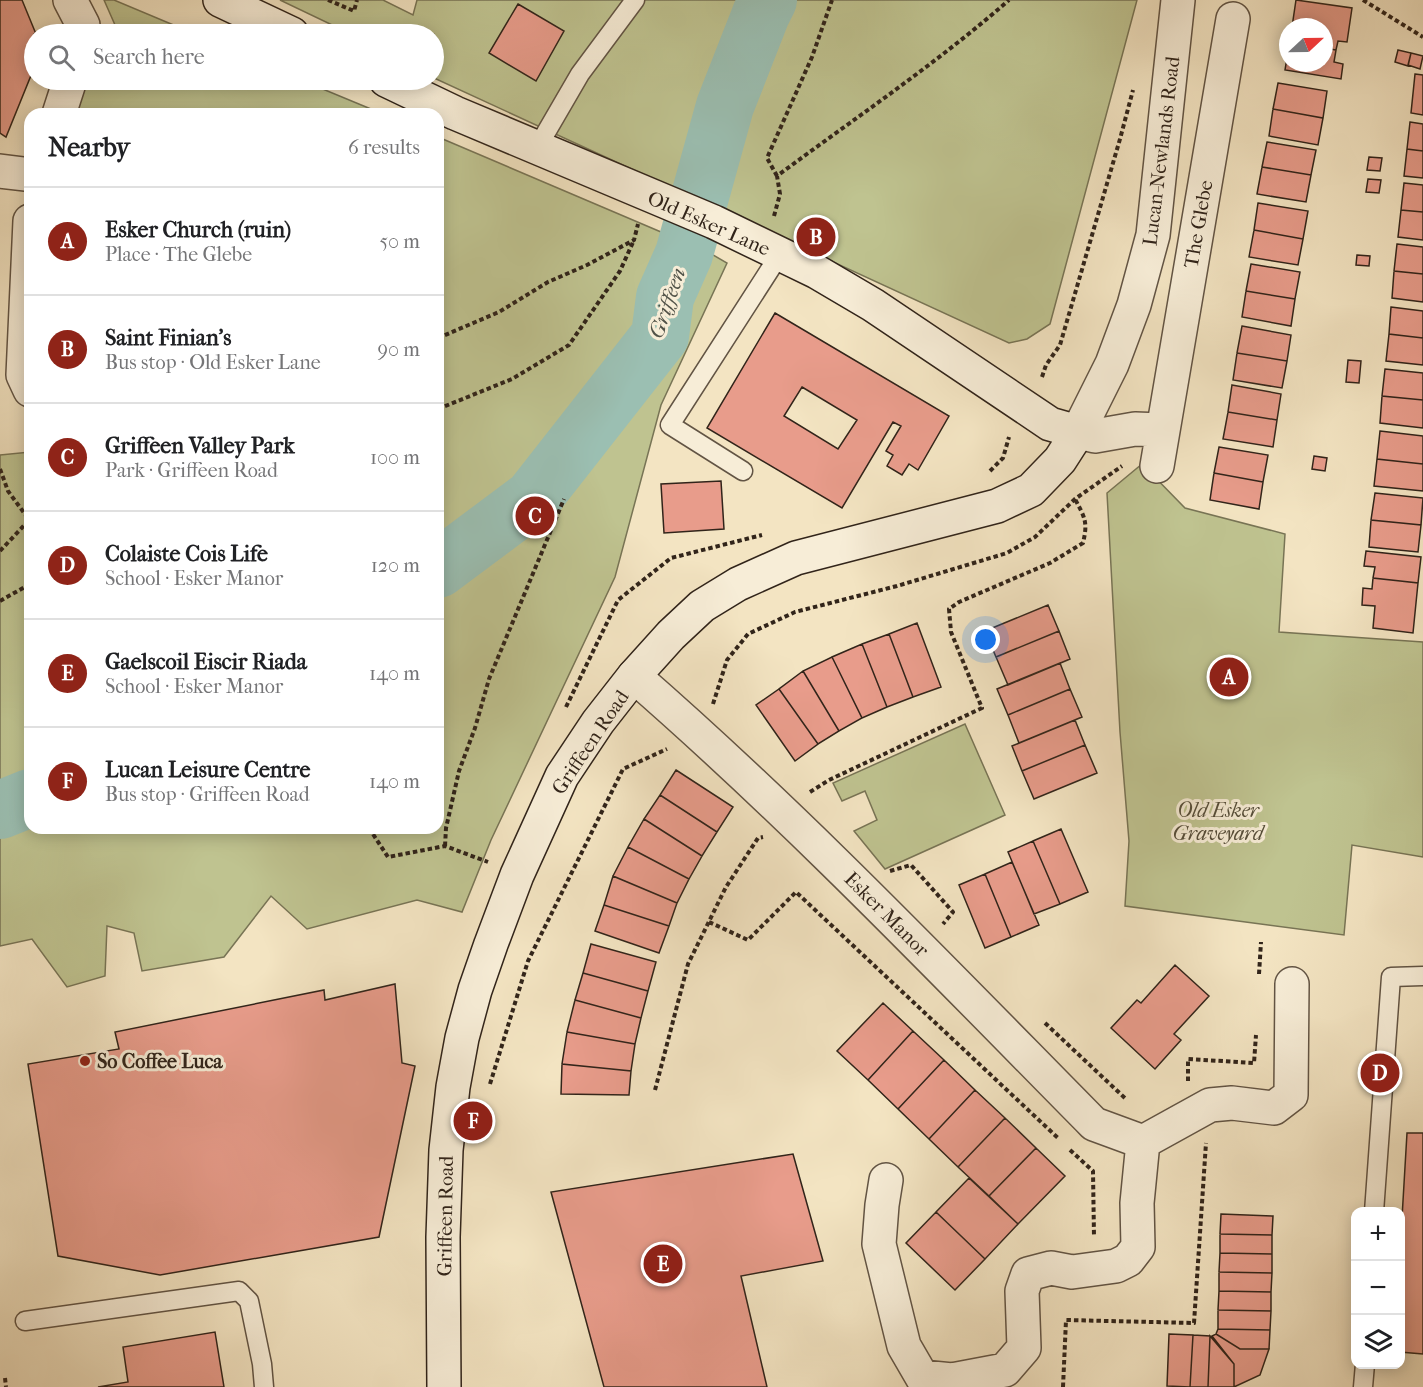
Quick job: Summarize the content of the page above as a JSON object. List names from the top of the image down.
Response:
{
  "streets": {
    "street": [
      "Lucan-Newlands Road",
      "Old Esker Lane",
      "The Glebe",
      "Griffeen Road",
      "Esker Manor"
    ]
  },
  "crossings": [
    ["Lucan-Newlands Road", "Old Esker Lane"],
    ["Lucan-Newlands Road", "Griffeen Road"],
    ["Old Esker Lane", "Griffeen Road"],
    ["Griffeen Road", "Esker Manor"]
  ],
  "water": ["Griffeen"],
  "parks": ["Old Esker Graveyard"],
  "places": ["So Coffee Luca"],
  "north": "right",
  "page": {
    "search": "Search here",
    "heading": ["Nearby", "6 results"],
    "list": [
      {
        "mark": "A",
        "name": "Esker Church (ruin)",
        "note": "Place · The Glebe",
        "value": "50 m"
      },
      {
        "mark": "B",
        "name": "Saint Finian's",
        "note": "Bus stop · Old Esker Lane",
        "value": "90 m"
      },
      {
        "mark": "C",
        "name": "Griffeen Valley Park",
        "note": "Park · Griffeen Road",
        "value": "100 m"
      },
      {
        "mark": "D",
        "name": "Colaiste Cois Life",
        "note": "School · Esker Manor",
        "value": "120 m"
      },
      {
        "mark": "E",
        "name": "Gaelscoil Eiscir Riada",
        "note": "School · Esker Manor",
        "value": "140 m"
      },
      {
        "mark": "F",
        "name": "Lucan Leisure Centre",
        "note": "Bus stop · Griffeen Road",
        "value": "140 m"
      }
    ],
    "pins": [
      "B",
      "C",
      "A",
      "D",
      "F",
      "E"
    ],
    "map_buttons": ["+", "−"]
  }
}
